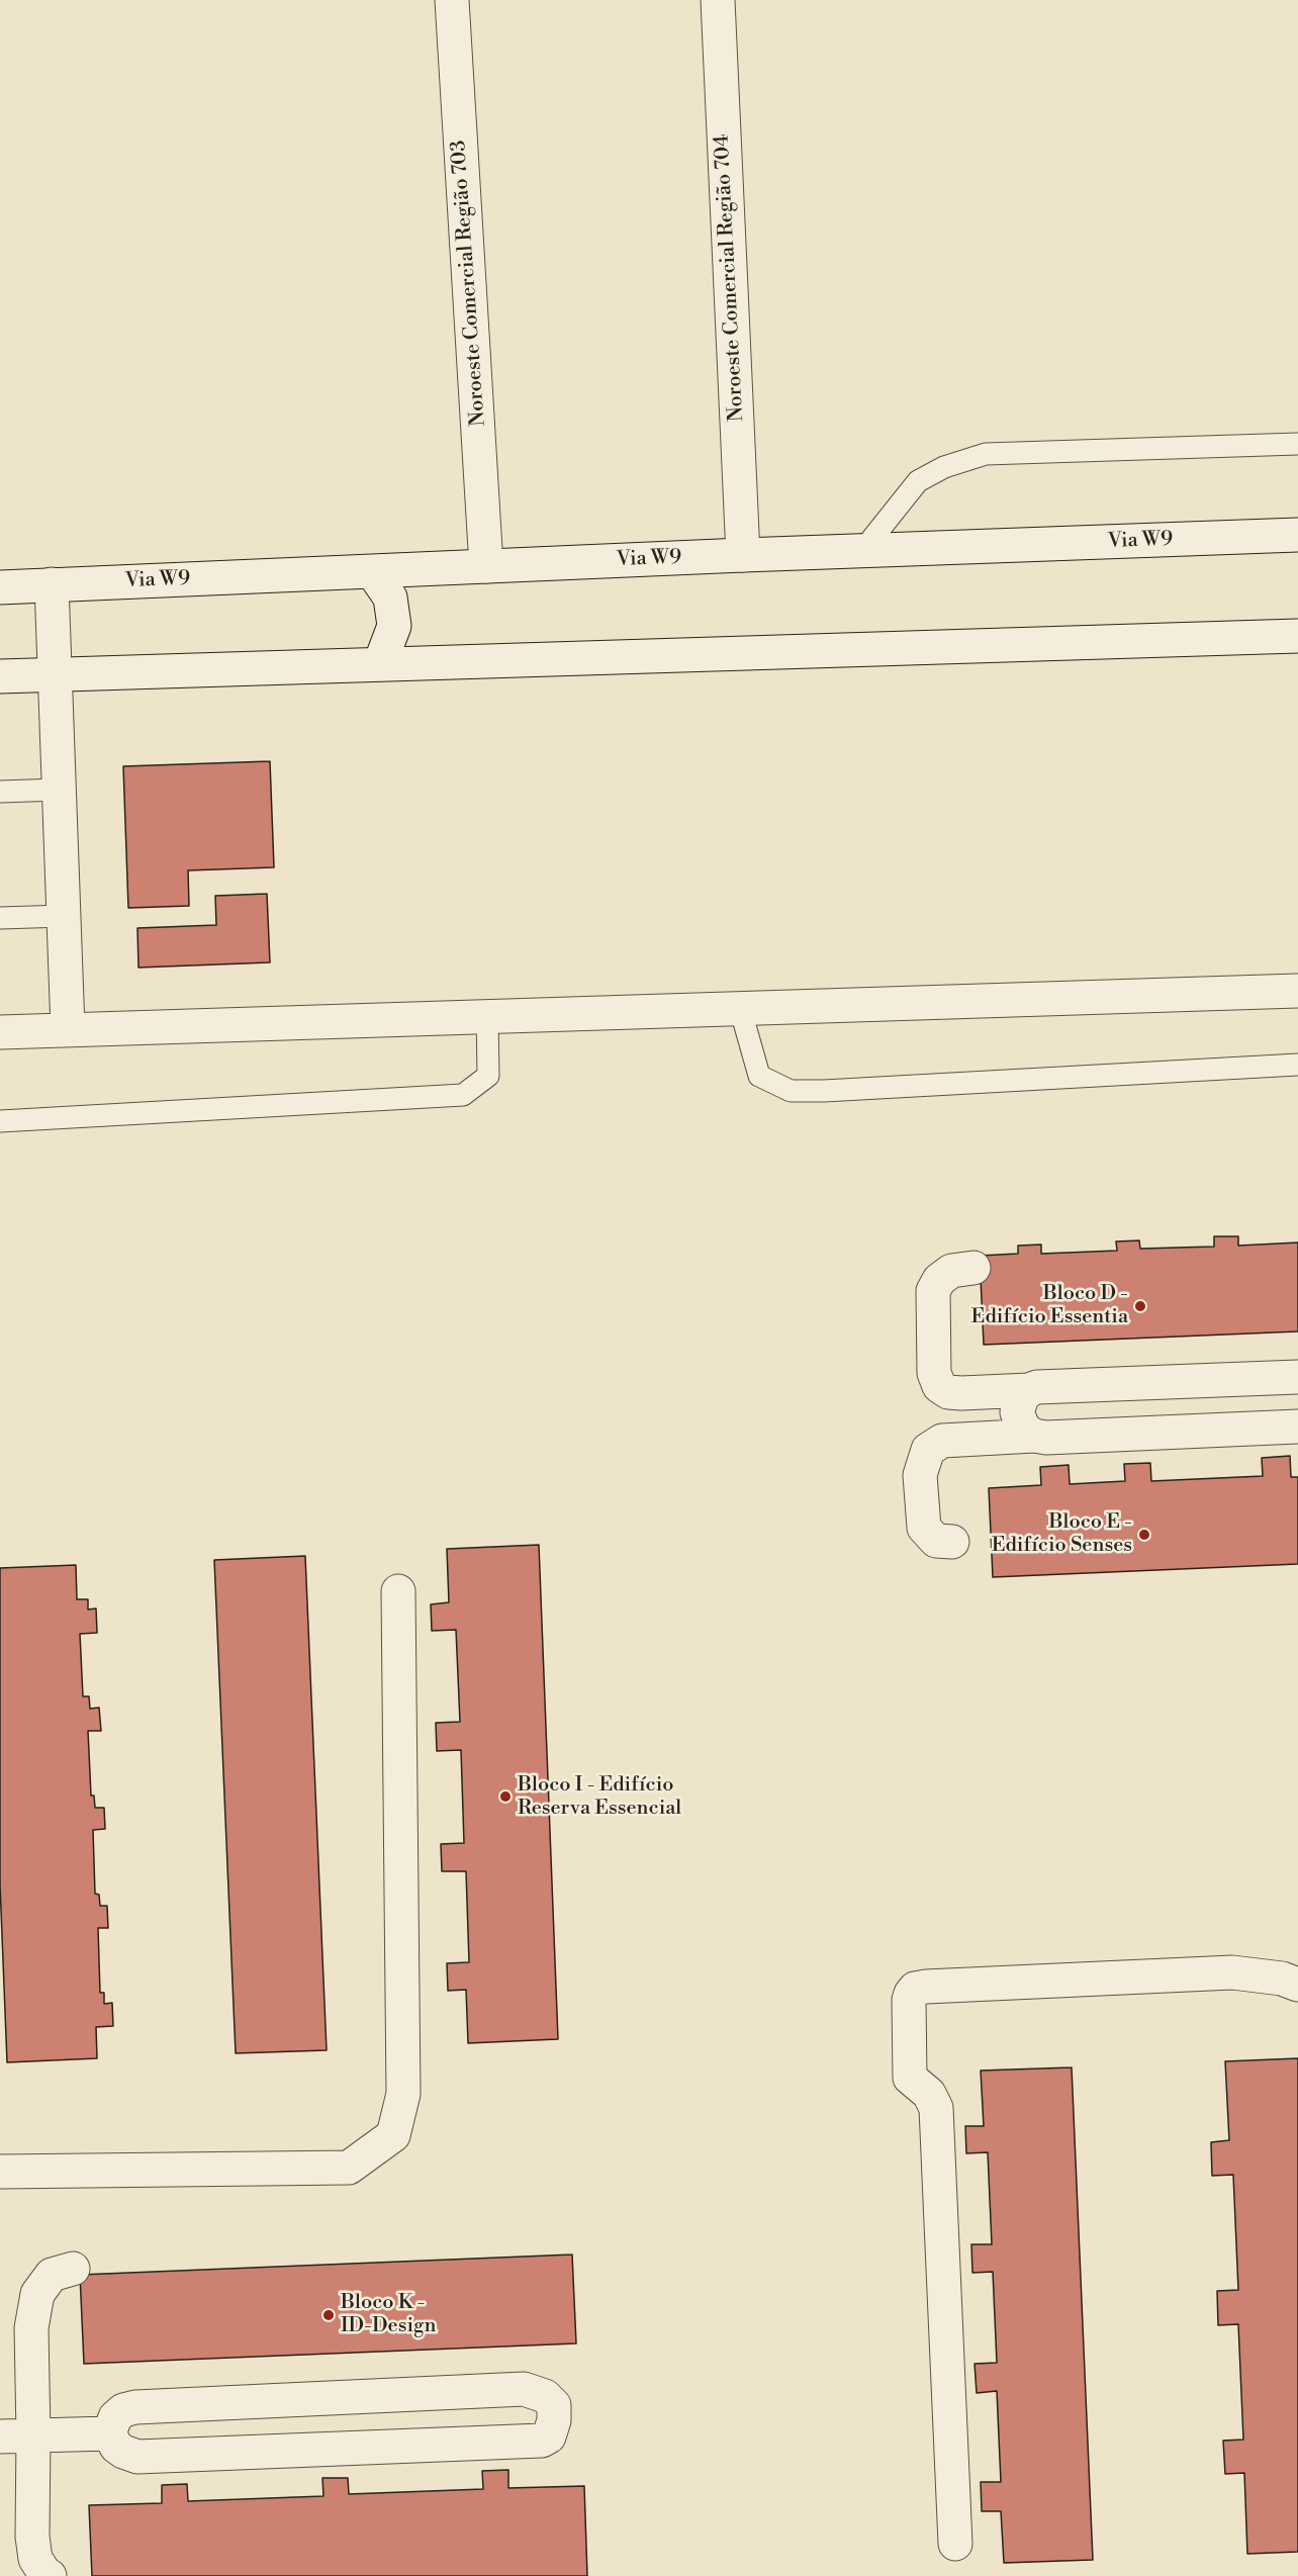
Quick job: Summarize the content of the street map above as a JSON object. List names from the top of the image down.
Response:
{
  "streets": {
    "street": ["Noroeste Comercial Região 704", "Noroeste Comercial Região 703", "Via W9"]
  },
  "crossings": [
    ["Noroeste Comercial Região 704", "Via W9"],
    ["Noroeste Comercial Região 703", "Via W9"]
  ],
  "places": [
    "Bloco D - Edifício Essentia",
    "Bloco E - Edifício Senses",
    "Bloco I - Edifício Reserva Essencial",
    "Bloco K - ID-Design"
  ]
}
